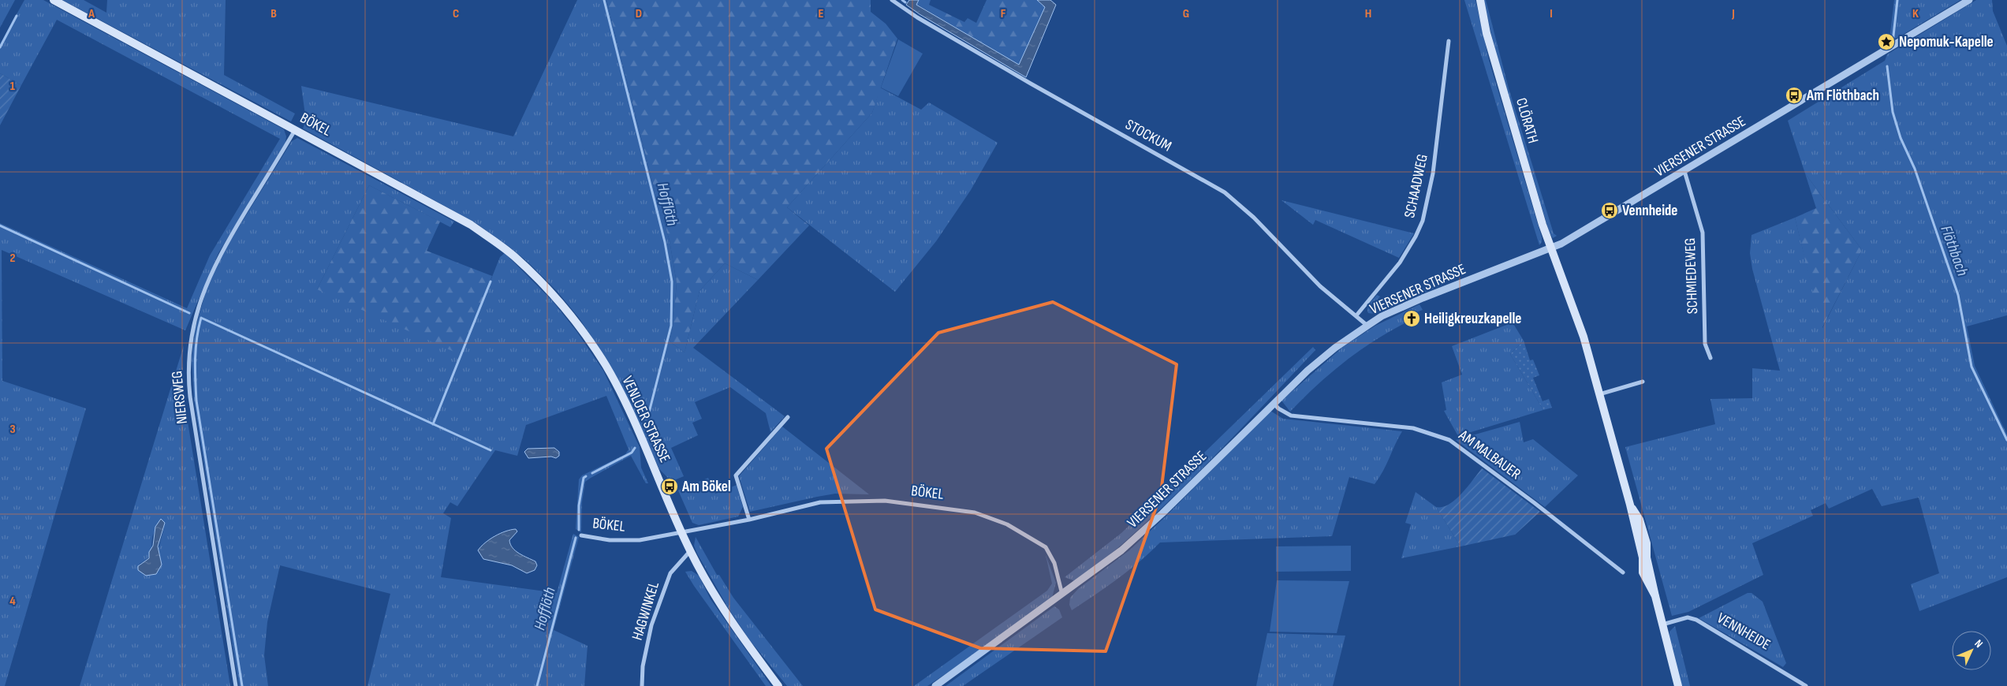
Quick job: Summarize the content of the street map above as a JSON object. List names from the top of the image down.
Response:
{
  "streets": {
    "main road": ["CLÖRATH", "BÖKEL", "VENLOER STRASSE"],
    "street": [
      "STOCKUM",
      "VIERSENER STRASSE",
      "SCHAADWEG",
      "SCHMIEDEWEG",
      "NIERSWEG",
      "AM MALBAUER",
      "HAGWINKEL",
      "VENNHEIDE"
    ]
  },
  "crossings": [
    ["CLÖRATH", "VIERSENER STRASSE"],
    ["BÖKEL", "VIERSENER STRASSE"],
    ["BÖKEL", "NIERSWEG"],
    ["BÖKEL", "VENLOER STRASSE"],
    ["STOCKUM", "VIERSENER STRASSE"],
    ["STOCKUM", "SCHAADWEG"],
    ["VIERSENER STRASSE", "SCHMIEDEWEG"],
    ["VIERSENER STRASSE", "AM MALBAUER"],
    ["VENLOER STRASSE", "HAGWINKEL"]
  ],
  "water": ["Hofflöth", "Flöthbach"],
  "places": {
    "place": ["Nepomuk-Kapelle"],
    "bus stop": ["Am Flöthbach", "Vennheide", "Am Bökel"],
    "church": ["Heiligkreuzkapelle"]
  },
  "north": "top right",
  "grid": {
    "columns": [
      "A",
      "B",
      "C",
      "D",
      "E",
      "F",
      "G",
      "H",
      "I",
      "J",
      "K"
    ],
    "rows": [
      "1",
      "2",
      "3",
      "4"
    ]
  }
}
